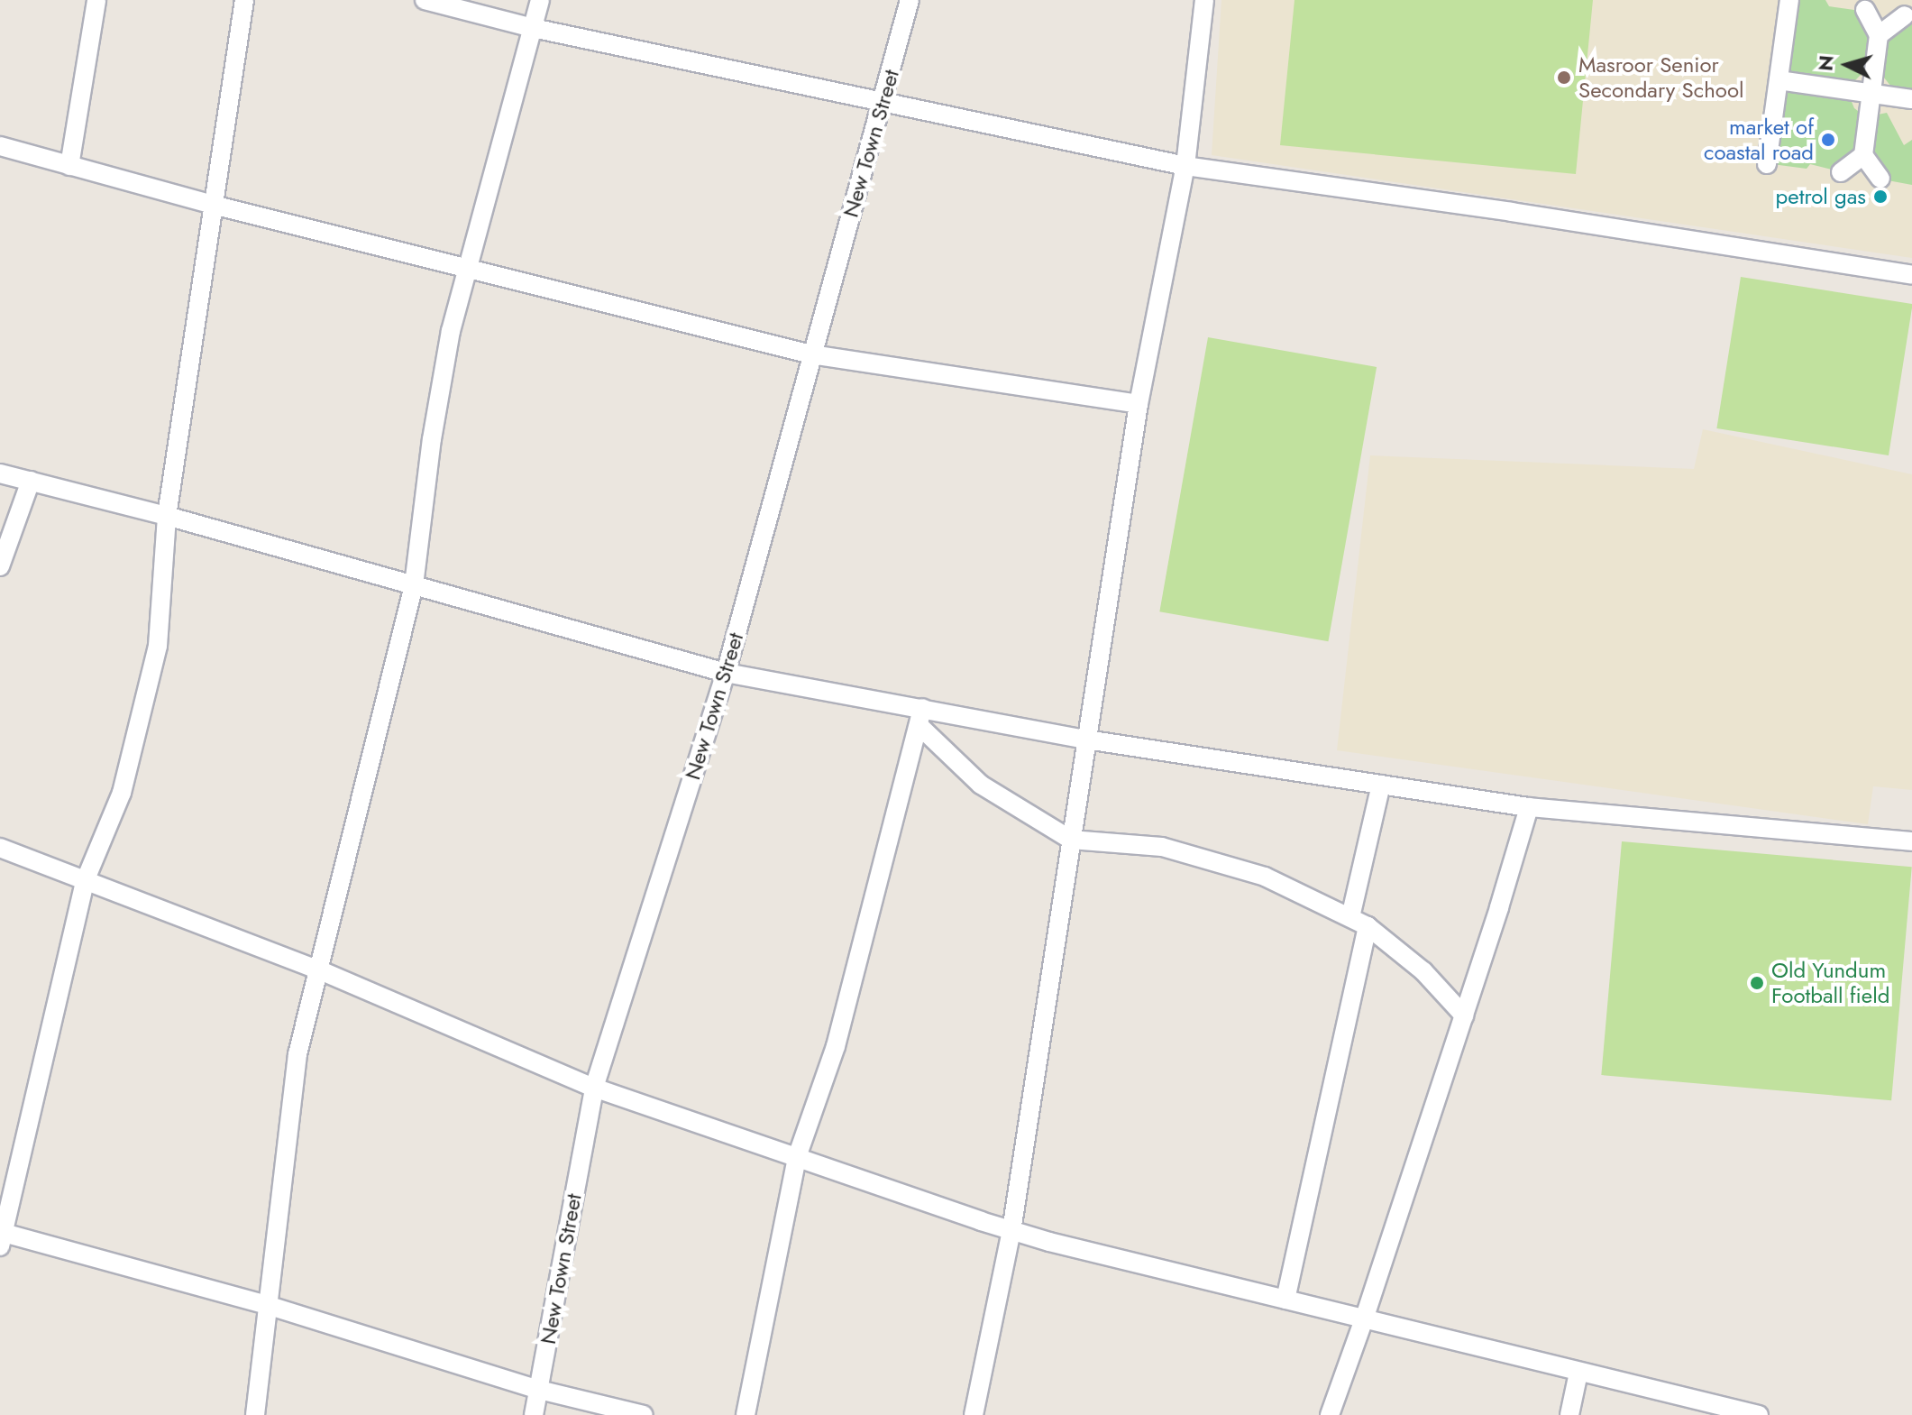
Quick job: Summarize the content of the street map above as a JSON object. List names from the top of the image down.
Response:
{
  "streets": {
    "street": ["New Town Street"]
  },
  "places": [
    "Masroor Senior Secondary School",
    "market of coastal road",
    "petrol gas",
    "Old Yundum Football field"
  ],
  "north": "left"
}
